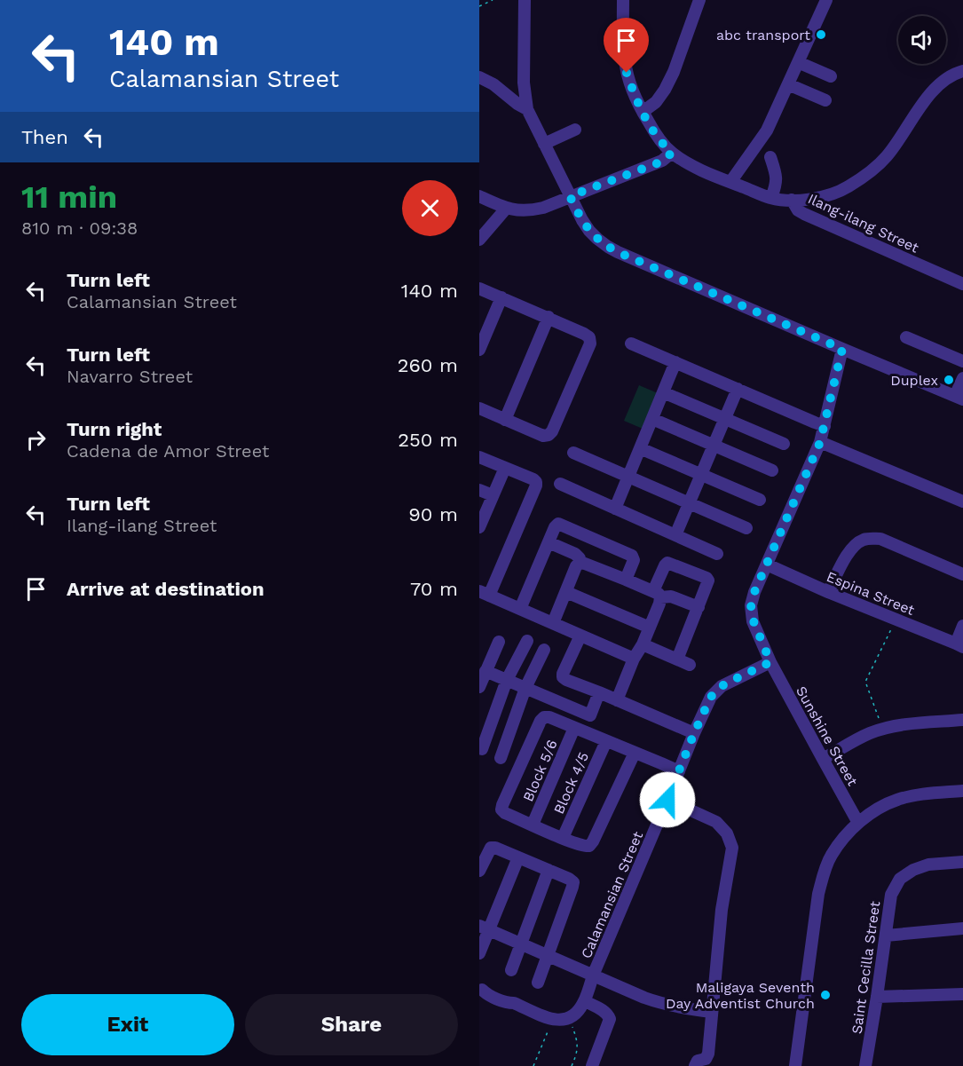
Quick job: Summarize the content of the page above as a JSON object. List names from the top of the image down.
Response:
{
  "streets": {
    "street": [
      "Ilang-ilang Street",
      "Espina Street",
      "Sunshine Street",
      "Block 5/6",
      "Block 4/5",
      "Calamansian Street",
      "Saint Cecilla Street"
    ]
  },
  "crossings": [
    ["Sunshine Street", "Calamansian Street"]
  ],
  "places": ["abc transport", "Duplex", "Maligaya Seventh Day Adventist Church"],
  "page": {
    "turn": ["140 m", "Calamansian Street"],
    "then": "Then",
    "heading": ["11 min", "810 m · 09:38"],
    "list": [
      {
        "name": "Turn left",
        "note": "Calamansian Street",
        "value": "140 m"
      },
      {
        "name": "Turn left",
        "note": "Navarro Street",
        "value": "260 m"
      },
      {
        "name": "Turn right",
        "note": "Cadena de Amor Street",
        "value": "250 m"
      },
      {
        "name": "Turn left",
        "note": "Ilang-ilang Street",
        "value": "90 m"
      },
      {
        "name": "Arrive at destination",
        "value": "70 m"
      }
    ],
    "buttons": ["Exit", "Share"]
  }
}
